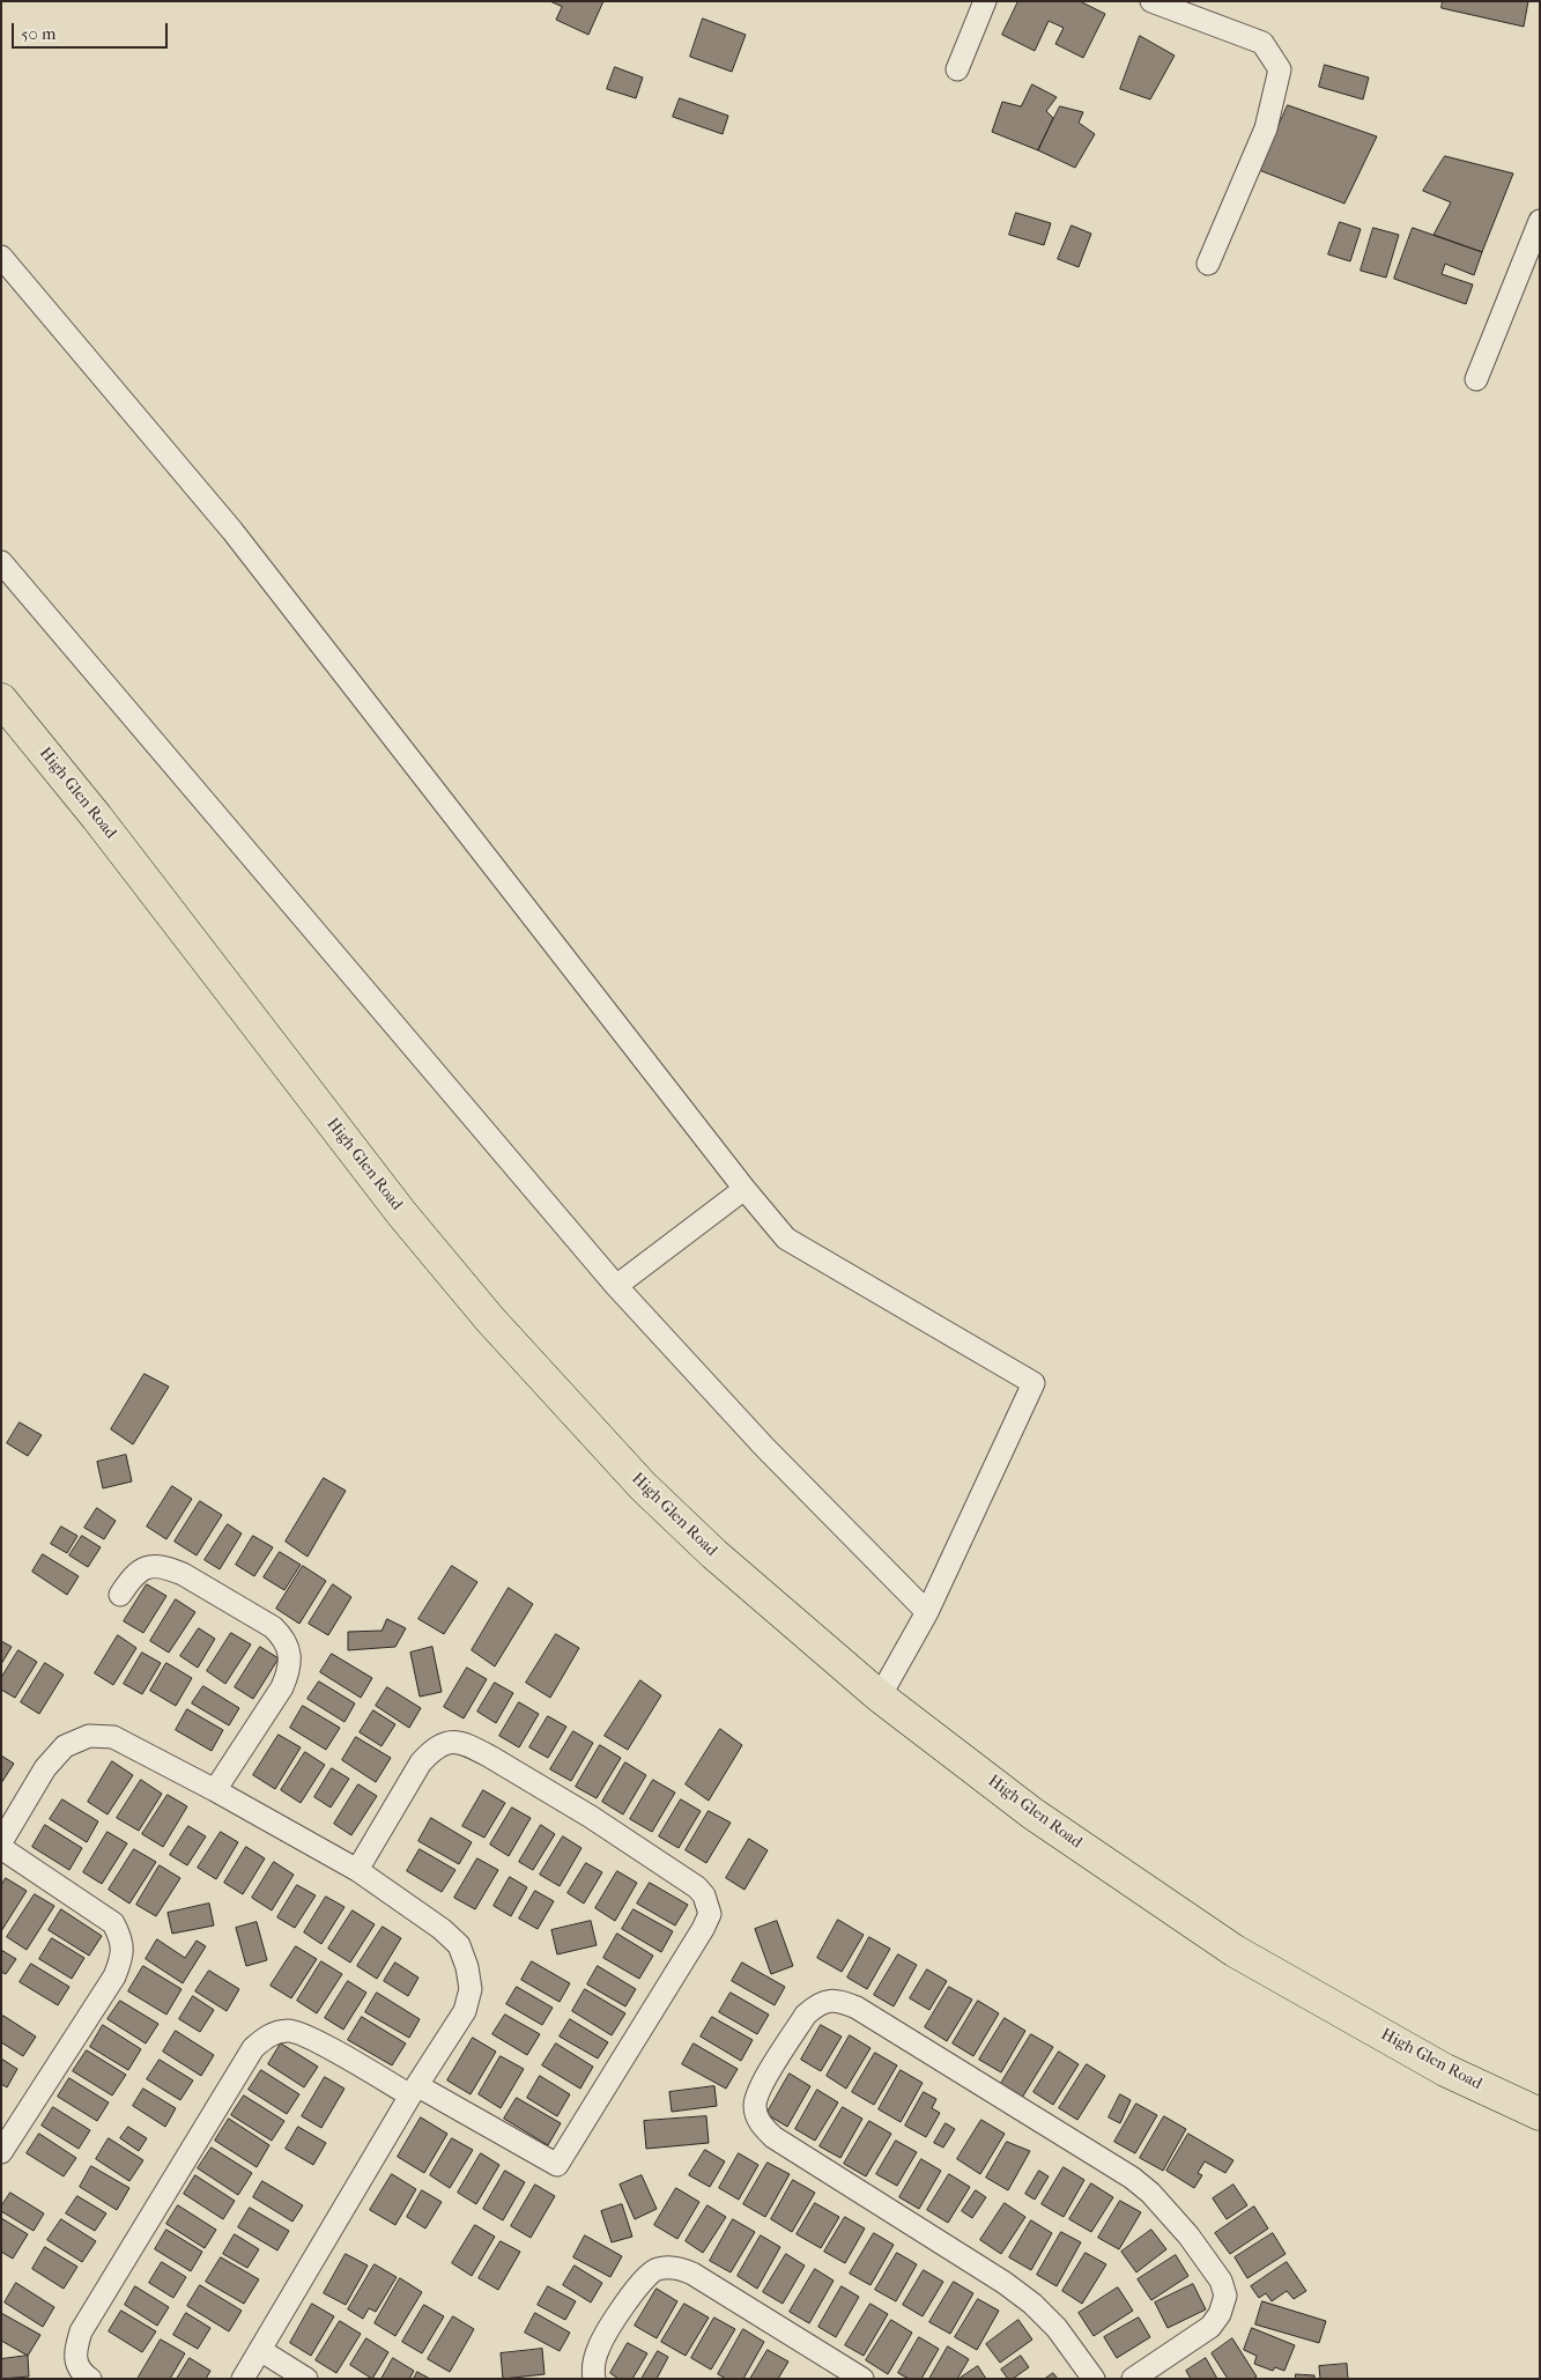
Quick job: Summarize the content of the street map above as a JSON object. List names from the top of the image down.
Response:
{
  "streets": {
    "main road": ["High Glen Road"]
  },
  "scale_bar": "50 m"
}
